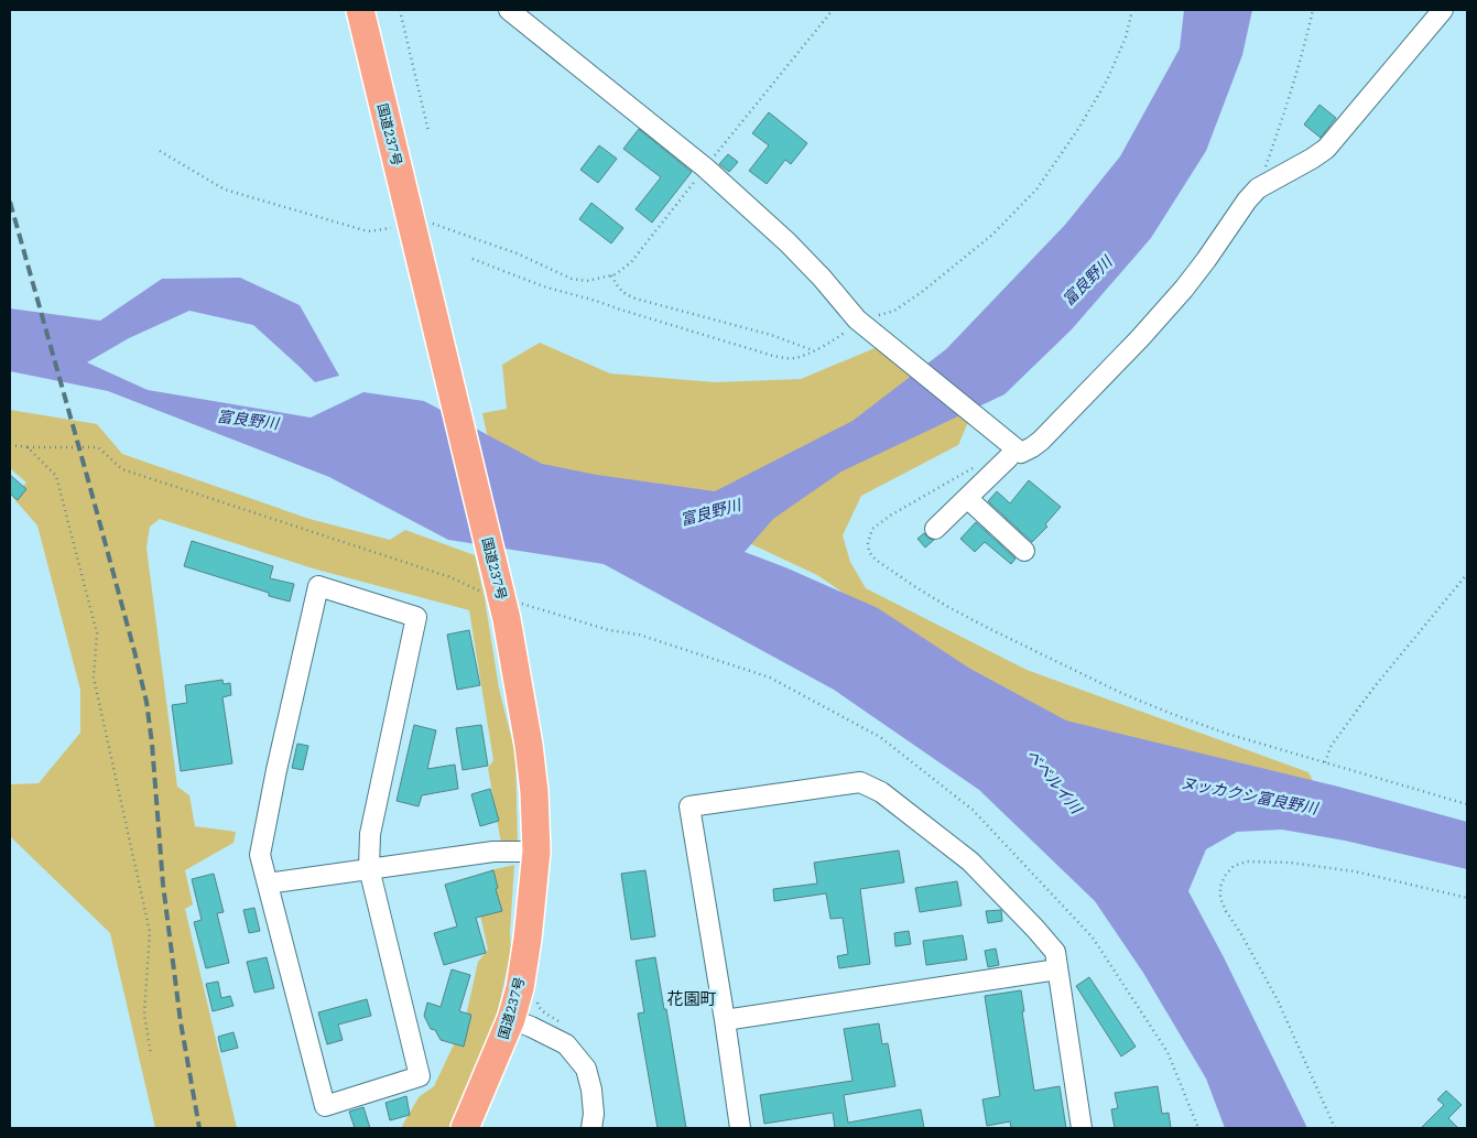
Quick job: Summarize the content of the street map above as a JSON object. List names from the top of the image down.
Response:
{
  "streets": {
    "highway": ["国道237号"]
  },
  "districts": ["花園町"],
  "water": ["富良野川", "ベベルイ川", "ヌッカクシ富良野川"]
}
